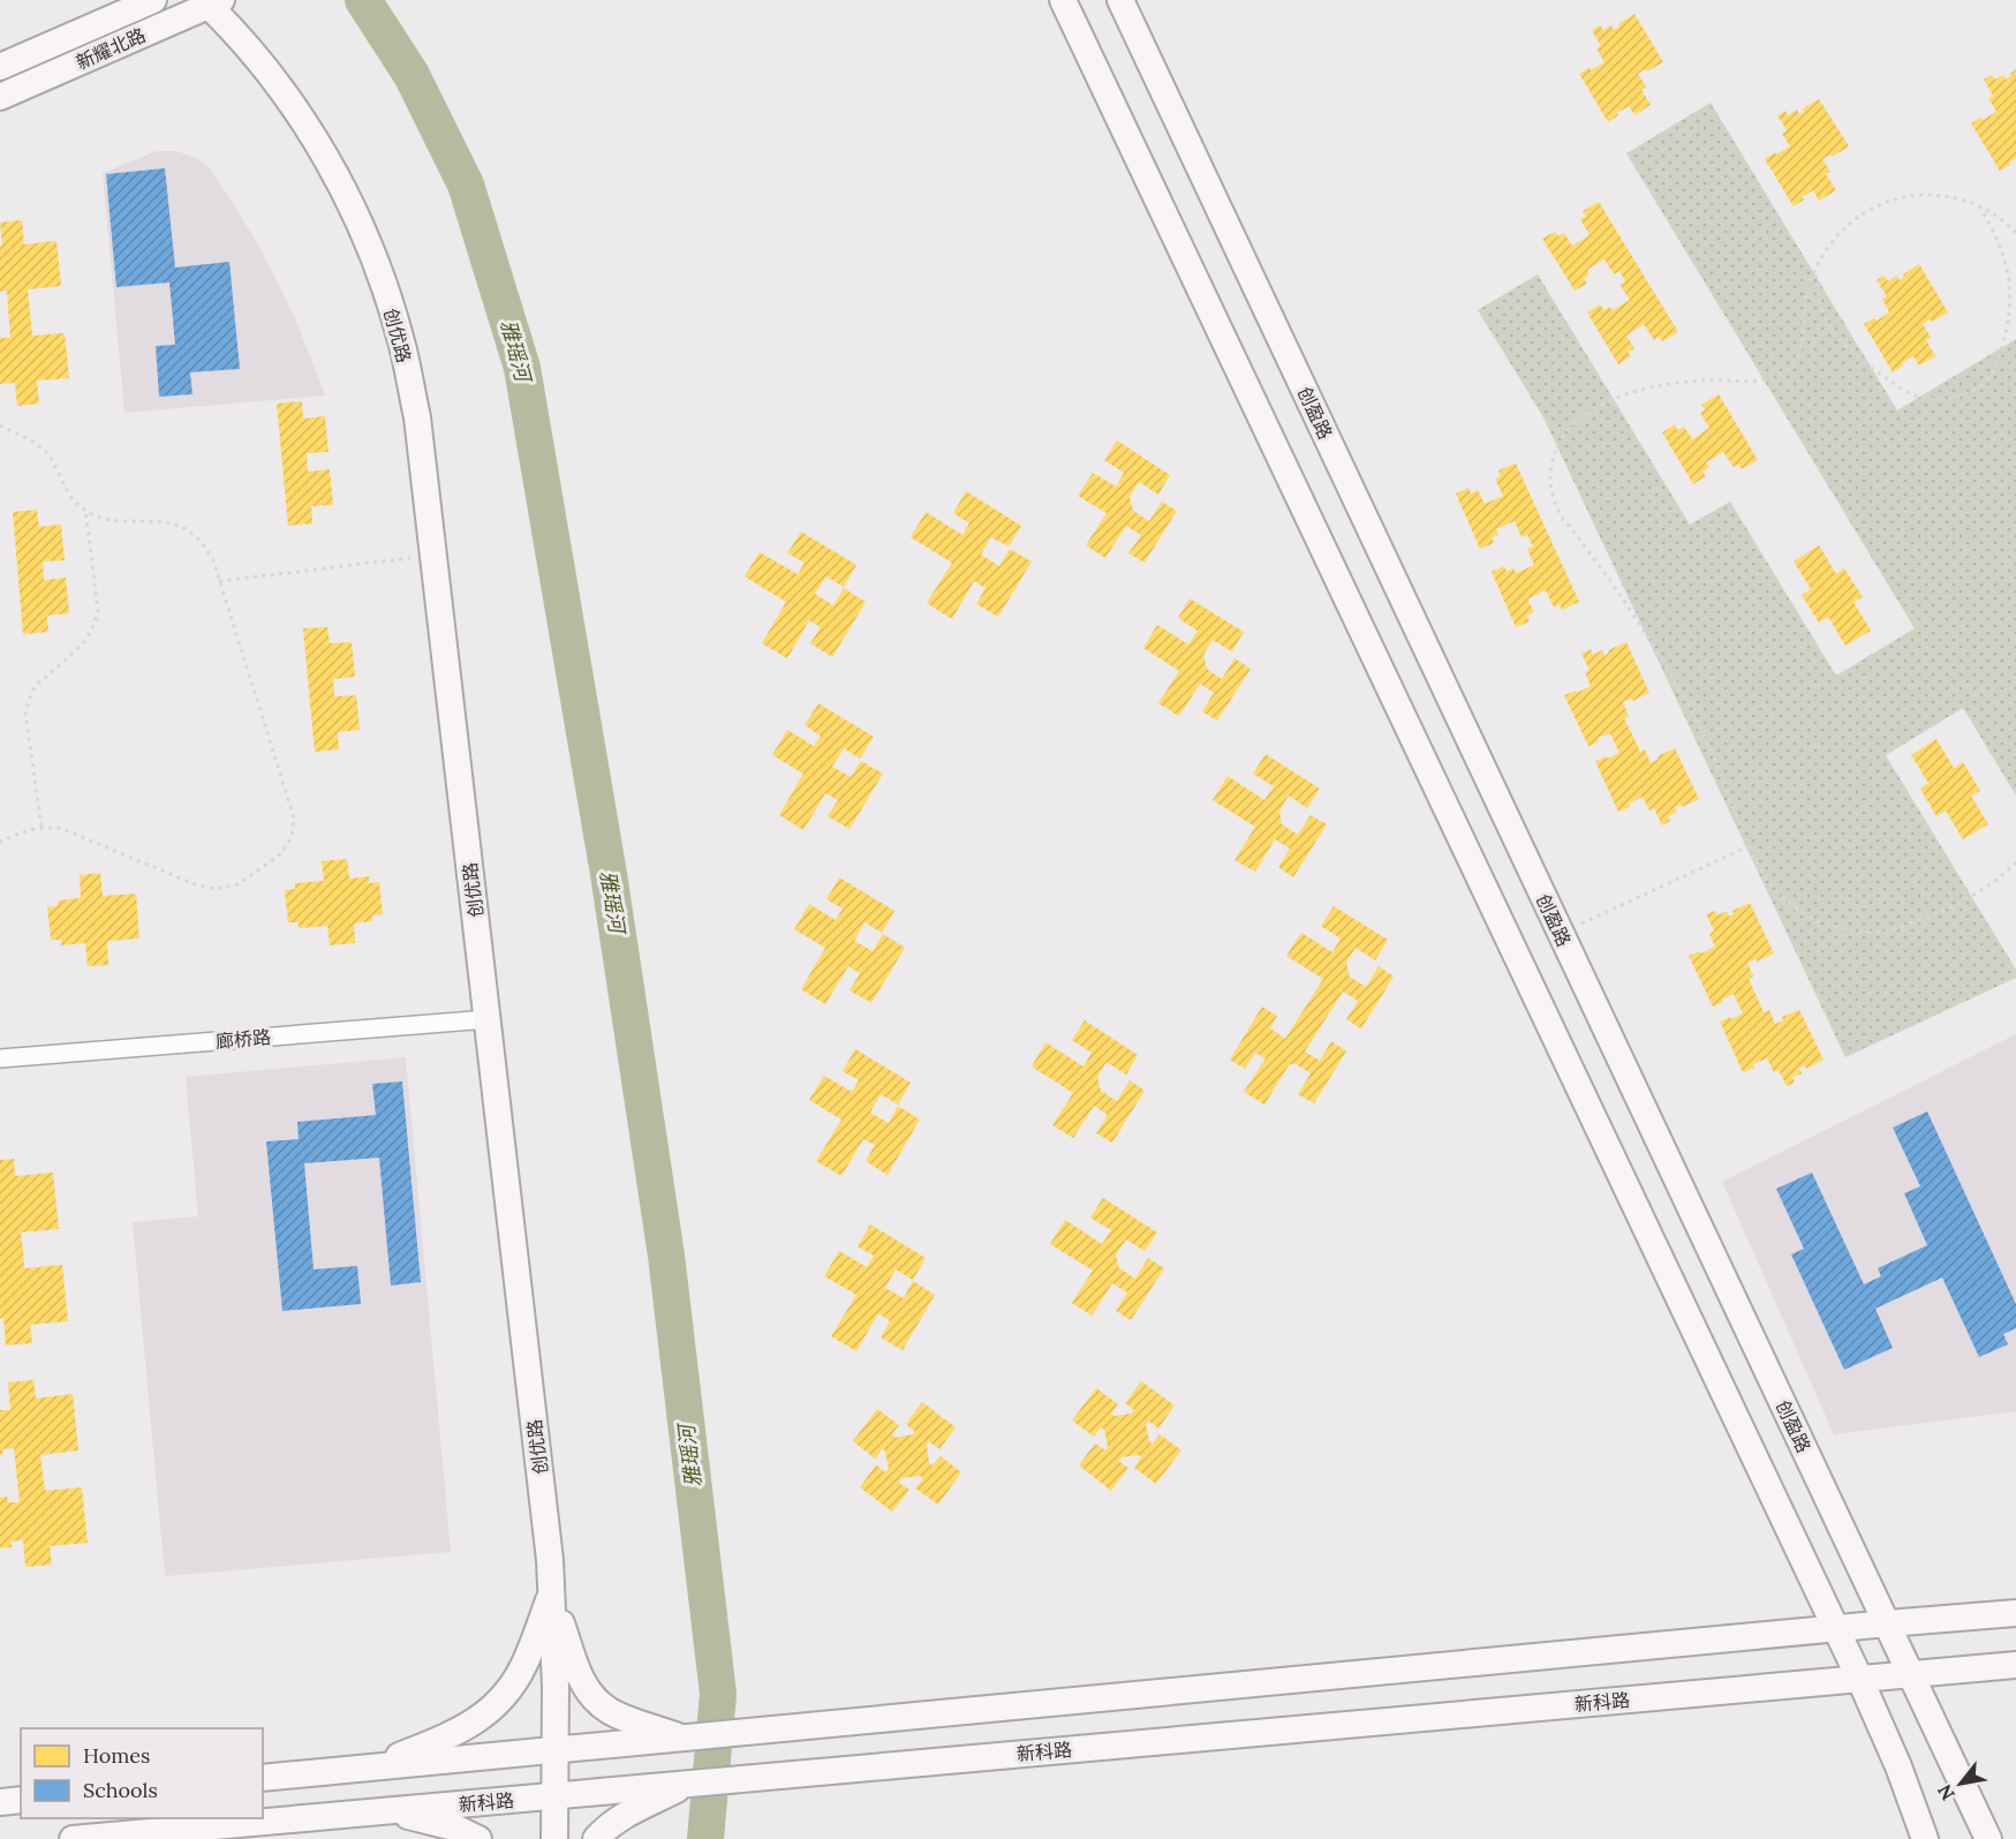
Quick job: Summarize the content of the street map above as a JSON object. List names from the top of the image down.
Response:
{
  "streets": {
    "street": [
      "新耀北路",
      "创优路",
      "创盈路",
      "廊桥路",
      "新科路"
    ]
  },
  "crossings": [
    ["新耀北路", "创优路"],
    ["创优路", "廊桥路"],
    ["创优路", "新科路"],
    ["创盈路", "新科路"]
  ],
  "water": ["雅瑶河"],
  "legend": ["Homes", "Schools"],
  "north": "bottom left"
}
